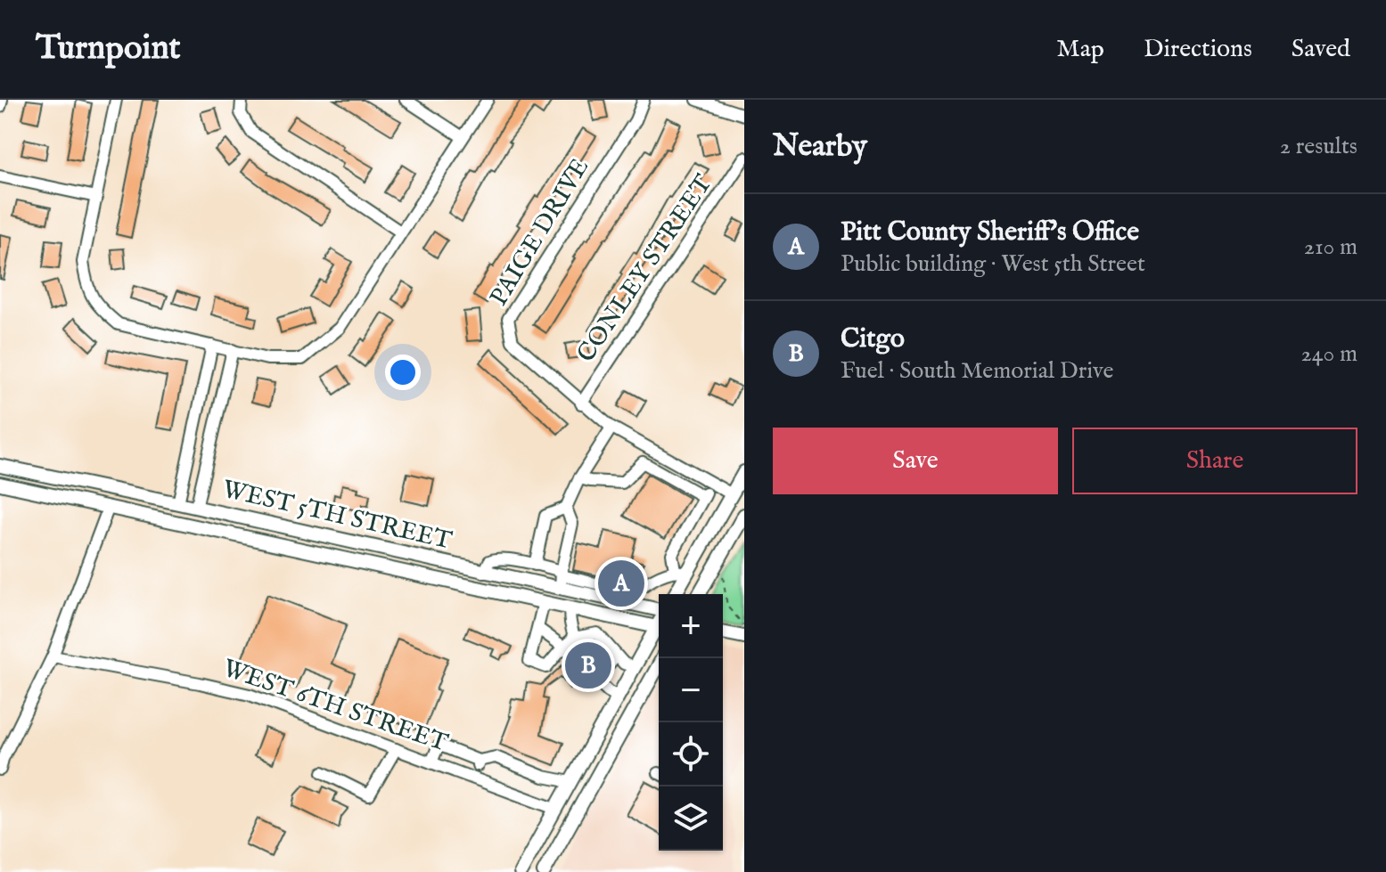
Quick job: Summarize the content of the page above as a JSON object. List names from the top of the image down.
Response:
{
  "streets": {
    "main road": ["WEST 5TH STREET"],
    "street": ["PAIGE DRIVE", "CONLEY STREET", "WEST 6TH STREET"]
  },
  "crossings": [
    ["PAIGE DRIVE", "CONLEY STREET"]
  ],
  "page": {
    "header": "Turnpoint",
    "nav": ["Map", "Directions", "Saved"],
    "heading": ["Nearby", "2 results"],
    "list": [
      {
        "mark": "A",
        "name": "Pitt County Sheriff's Office",
        "note": "Public building · West 5th Street",
        "value": "210 m"
      },
      {
        "mark": "B",
        "name": "Citgo",
        "note": "Fuel · South Memorial Drive",
        "value": "240 m"
      }
    ],
    "buttons": ["Save", "Share"],
    "pins": ["A", "B"],
    "map_buttons": ["+", "−"]
  }
}
